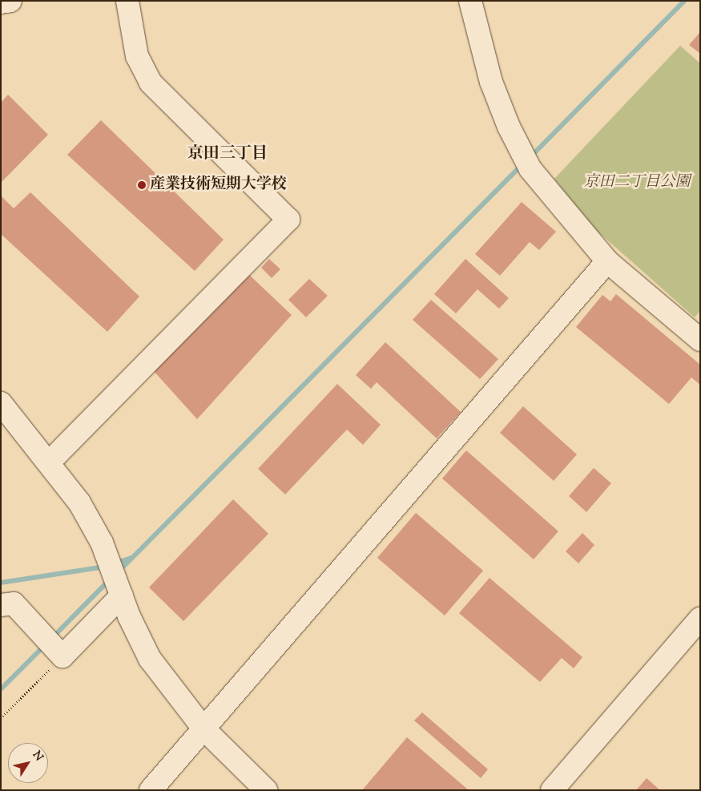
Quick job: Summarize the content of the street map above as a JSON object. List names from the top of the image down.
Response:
{
  "districts": ["京田三丁目"],
  "parks": ["京田二丁目公園"],
  "places": ["産業技術短期大学校"],
  "north": "top right"
}
